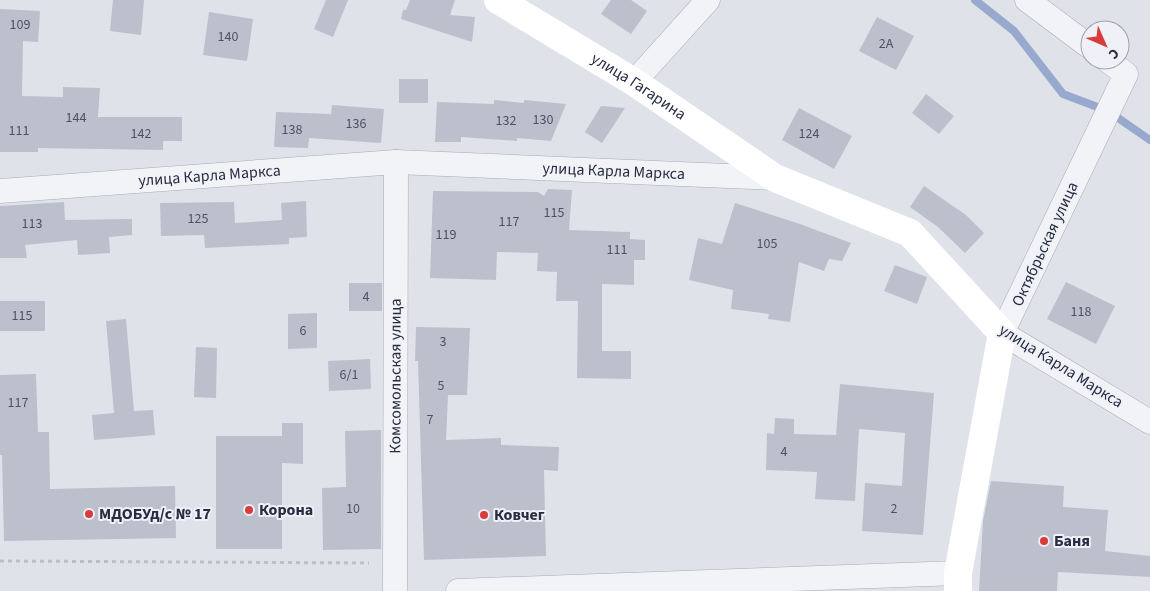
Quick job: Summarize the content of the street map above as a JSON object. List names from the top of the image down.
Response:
{
  "streets": {
    "street": [
      "улица Гагарина",
      "улица Карла Маркса",
      "Октябрьская улица",
      "Комсомольская улица"
    ]
  },
  "crossings": [
    ["улица Гагарина", "улица Карла Маркса"],
    ["улица Карла Маркса", "Октябрьская улица"],
    ["улица Карла Маркса", "Комсомольская улица"]
  ],
  "places": [
    "Корона",
    "МДОБУд/с № 17",
    "Ковчег",
    "Баня"
  ],
  "house_numbers": [
    "109",
    "140",
    "2А",
    "144",
    "130",
    "132",
    "136",
    "138",
    "111",
    "142",
    "124",
    "115",
    "125",
    "117",
    "113",
    "119",
    "105",
    "111",
    "4",
    "118",
    "115",
    "6",
    "3",
    "6/1",
    "5",
    "117",
    "7",
    "4",
    "10",
    "2"
  ],
  "north": "bottom right"
}
